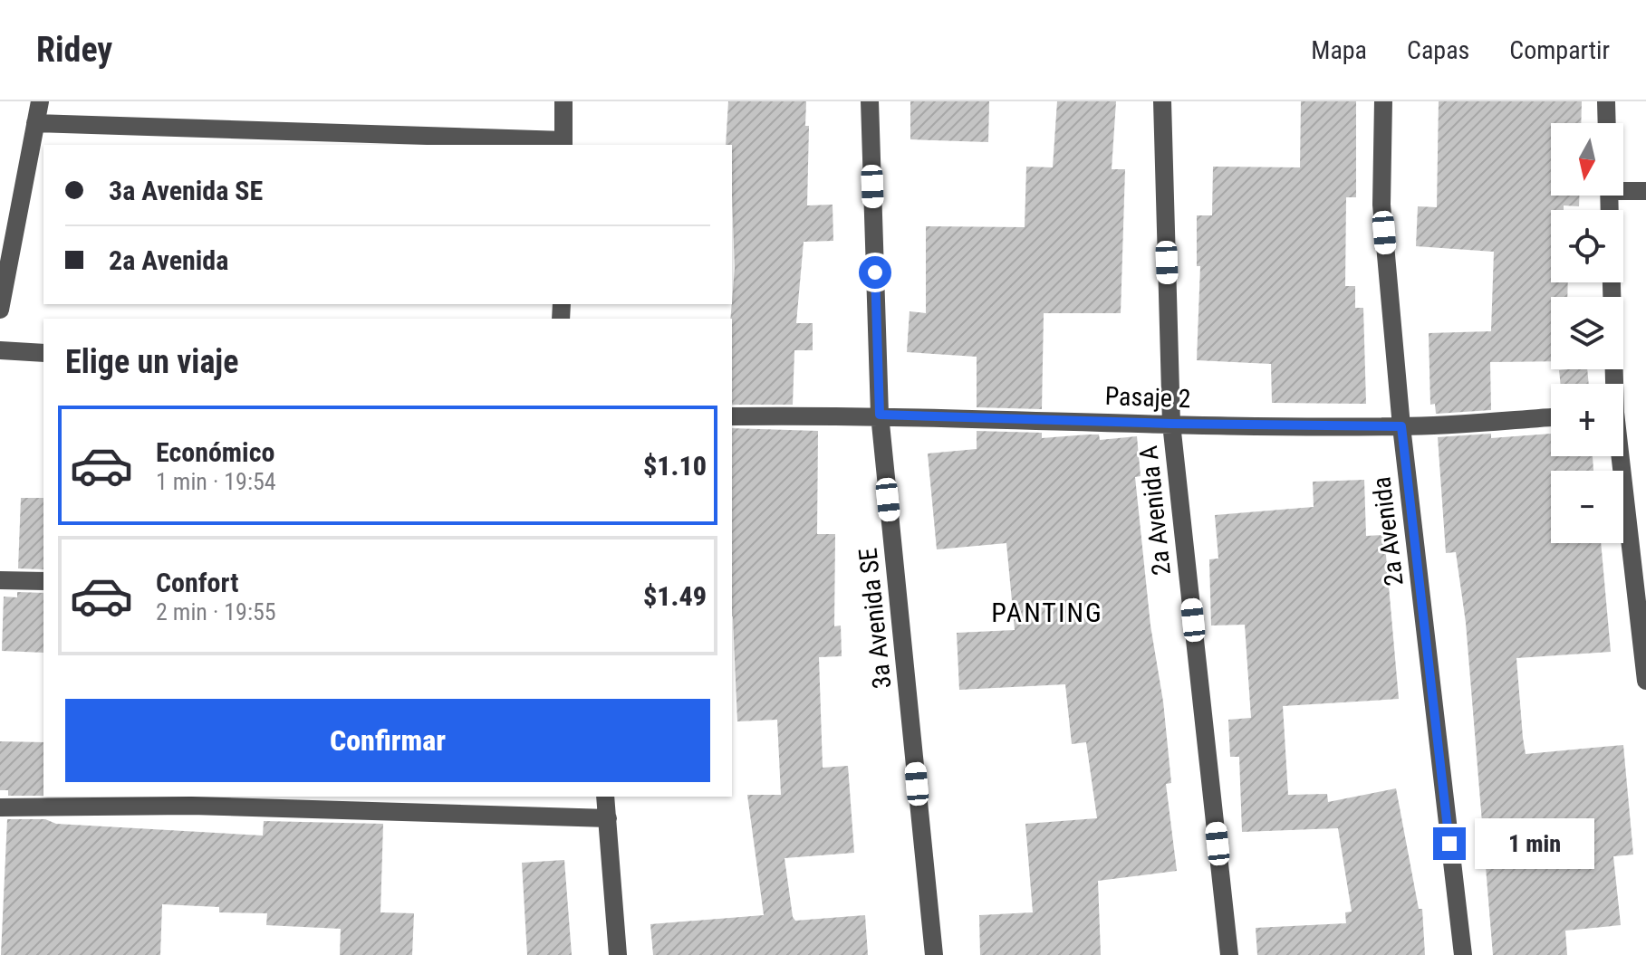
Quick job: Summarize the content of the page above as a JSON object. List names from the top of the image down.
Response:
{
  "streets": {
    "street": [
      "Pasaje 2",
      "2a Avenida A",
      "2a Avenida",
      "3a Avenida SE"
    ]
  },
  "crossings": [
    ["Pasaje 2", "2a Avenida A"],
    ["Pasaje 2", "2a Avenida"],
    ["Pasaje 2", "3a Avenida SE"]
  ],
  "districts": ["PANTING"],
  "north": "bottom",
  "page": {
    "header": "Ridey",
    "nav": ["Mapa", "Capas", "Compartir"],
    "map_buttons": ["+", "−"],
    "banner": ["3a Avenida SE", "2a Avenida"],
    "heading": "Elige un viaje",
    "list": [
      {
        "name": "Económico",
        "note": "1 min · 19:54",
        "value": "$1.10"
      },
      {
        "name": "Confort",
        "note": "2 min · 19:55",
        "value": "$1.49"
      }
    ],
    "buttons": "Confirmar",
    "bubble": "1 min"
  }
}
